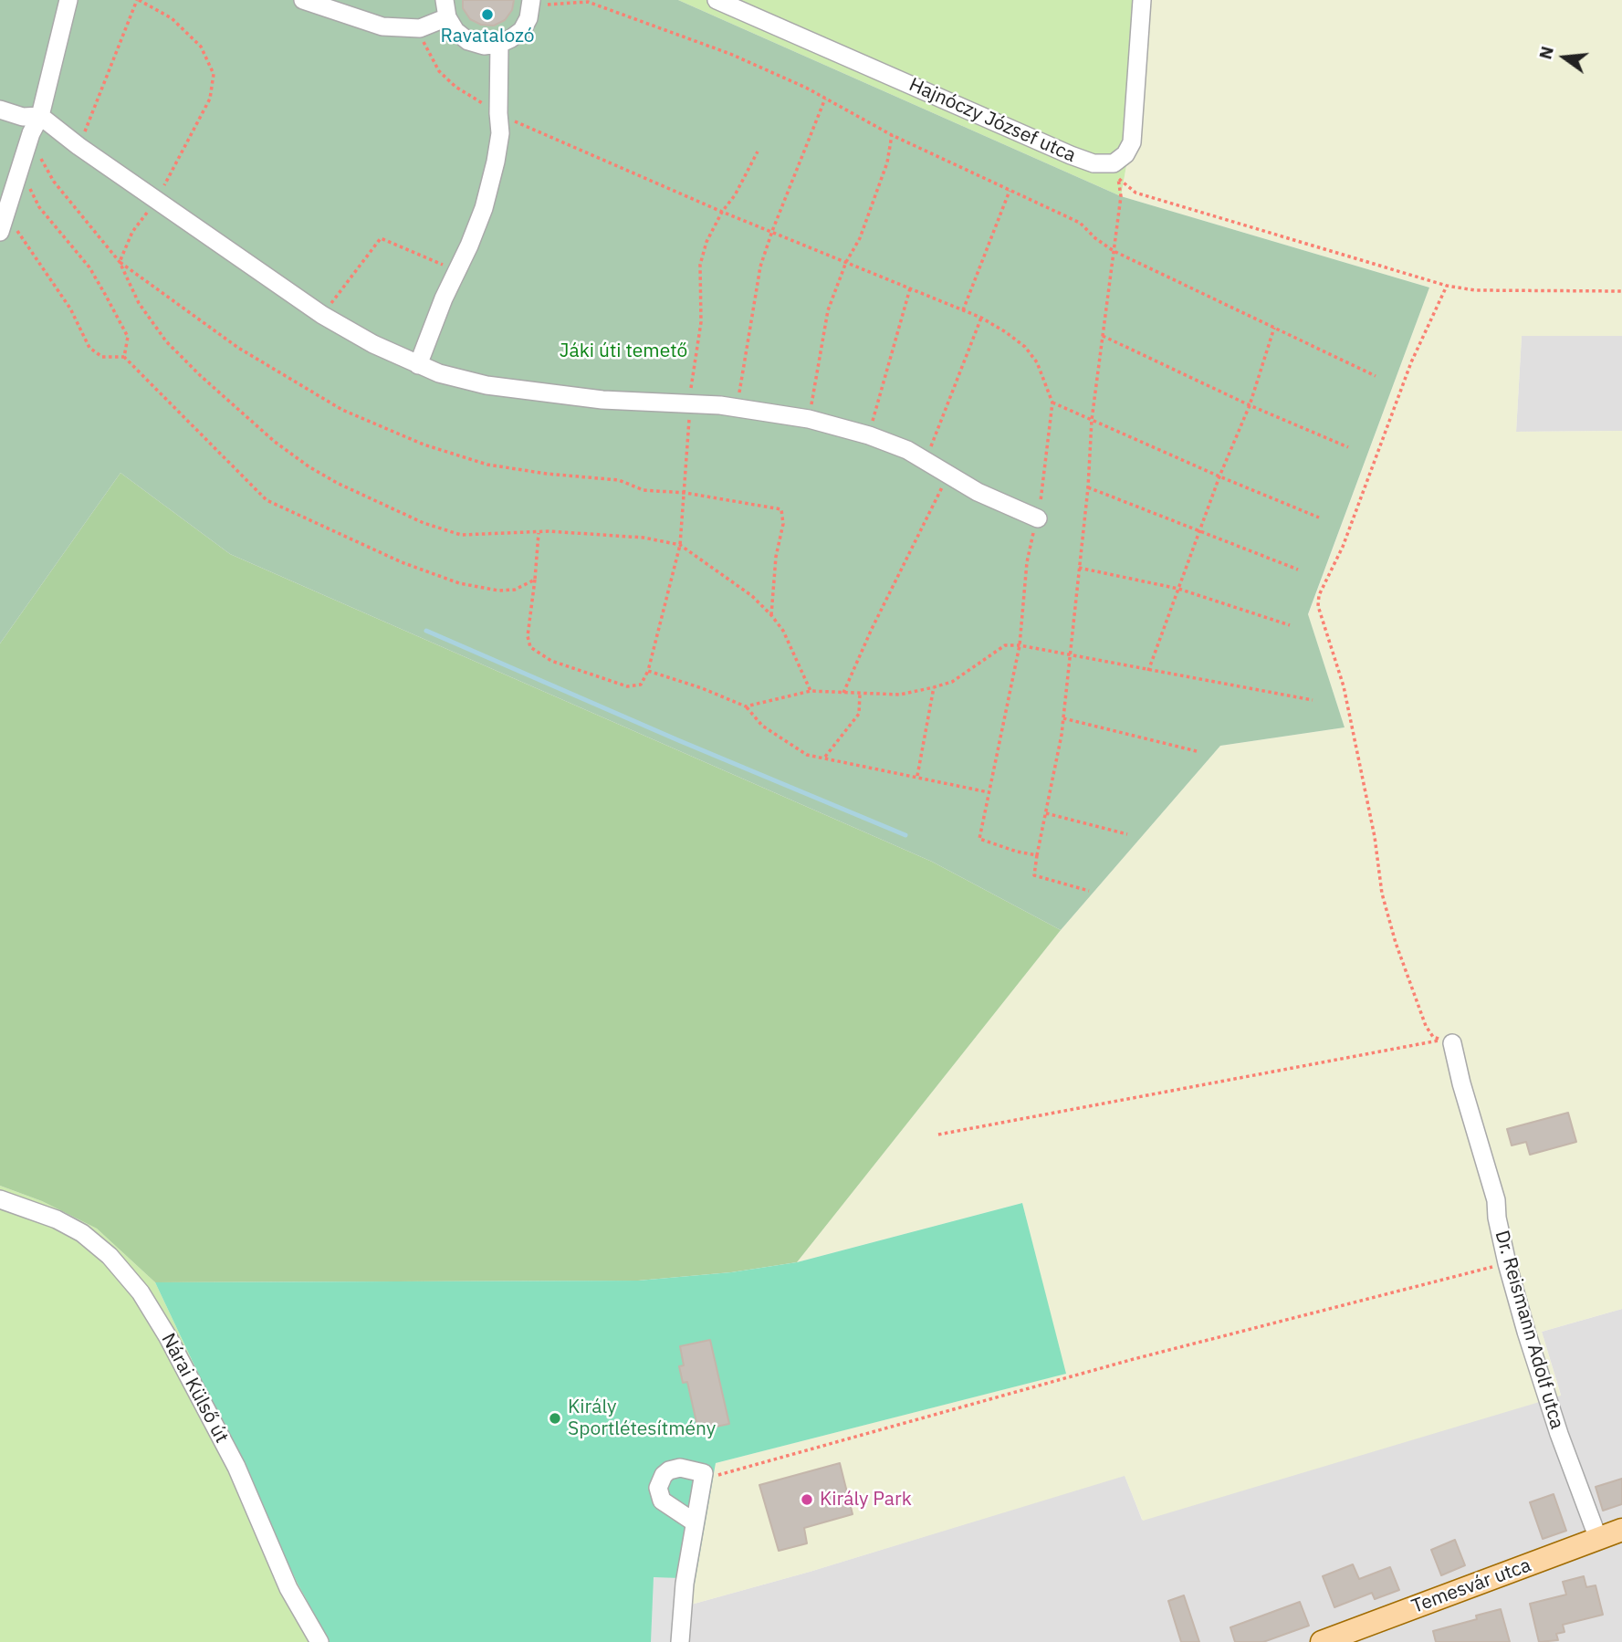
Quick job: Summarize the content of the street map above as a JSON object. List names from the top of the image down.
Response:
{
  "streets": {
    "main road": ["Temesvár utca"],
    "street": ["Hajnóczy József utca", "Dr. Reismann Adolf utca", "Nárai Külső út"]
  },
  "crossings": [
    ["Dr. Reismann Adolf utca", "Temesvár utca"]
  ],
  "parks": ["Jáki úti temető"],
  "places": ["Ravatalozó", "Király Sportlétesítmény", "Király Park"],
  "north": "left"
}
